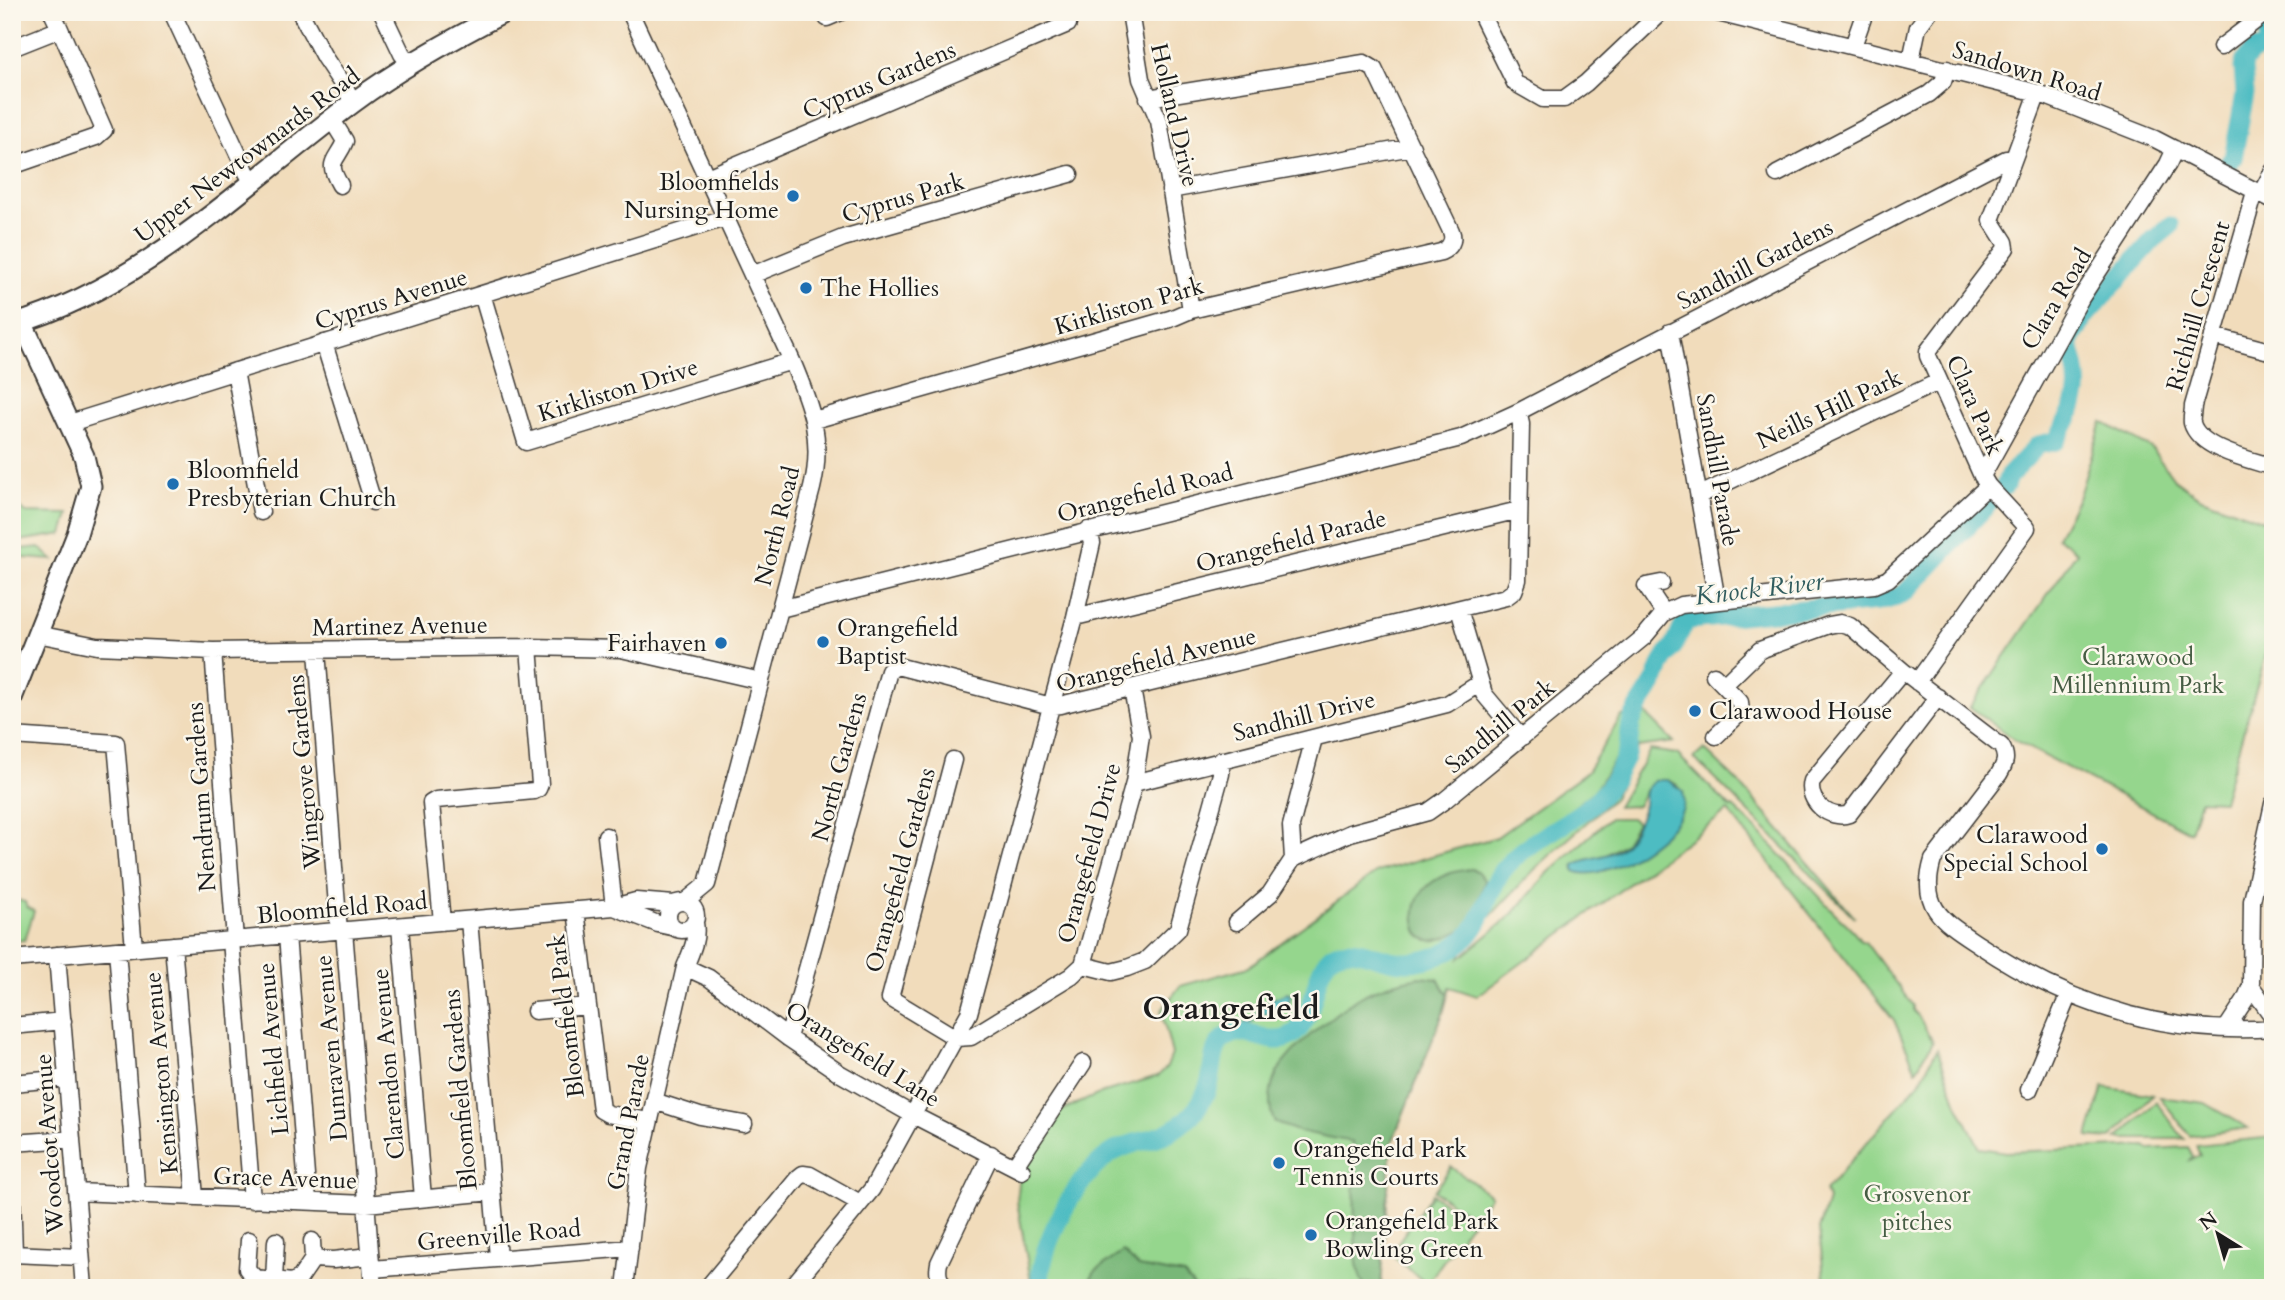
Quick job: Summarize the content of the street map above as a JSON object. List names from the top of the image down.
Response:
{
  "streets": {
    "main road": ["Upper Newtownards Road"],
    "street": [
      "Sandown Road",
      "Cyprus Gardens",
      "Holland Drive",
      "Cyprus Park",
      "Sandhill Gardens",
      "Cyprus Avenue",
      "Clara Road",
      "Kirkliston Park",
      "Richhill Crescent",
      "Kirkliston Drive",
      "Clara Park",
      "Neills Hill Park",
      "Sandhill Parade",
      "Orangefield Road",
      "North Road",
      "Orangefield Parade",
      "Martinez Avenue",
      "Orangefield Avenue",
      "Sandhill Drive",
      "Sandhill Park",
      "North Gardens",
      "Wingrove Gardens",
      "Nendrum Gardens",
      "Orangefield Drive",
      "Orangefield Gardens",
      "Bloomfield Road",
      "Bloomfield Park",
      "Dunraven Avenue",
      "Lichfield Avenue",
      "Orangefield Lane",
      "Clarendon Avenue",
      "Kensington Avenue",
      "Bloomfield Gardens",
      "Grand Parade",
      "Woodcot Avenue",
      "Grace Avenue",
      "Greenville Road"
    ]
  },
  "crossings": [
    ["Sandown Road", "Clara Road"],
    ["Sandown Road", "Richhill Crescent"],
    ["Sandown Road", "Clara Park"],
    ["Cyprus Gardens", "North Road"],
    ["Holland Drive", "Kirkliston Park"],
    ["Cyprus Park", "North Road"],
    ["Sandhill Gardens", "Clara Park"],
    ["Sandhill Gardens", "Sandhill Parade"],
    ["Sandhill Gardens", "Orangefield Road"],
    ["Sandhill Gardens", "Orangefield Avenue"],
    ["Cyprus Avenue", "Kirkliston Drive"],
    ["Cyprus Avenue", "North Road"],
    ["Clara Road", "Clara Park"],
    ["Kirkliston Park", "North Road"],
    ["Kirkliston Drive", "North Road"],
    ["Clara Park", "Neills Hill Park"],
    ["Neills Hill Park", "Sandhill Parade"],
    ["Orangefield Road", "North Road"],
    ["Orangefield Road", "Orangefield Avenue"],
    ["North Road", "Martinez Avenue"],
    ["North Road", "Bloomfield Road"],
    ["North Road", "Grand Parade"],
    ["Orangefield Parade", "Orangefield Avenue"],
    ["Martinez Avenue", "Wingrove Gardens"],
    ["Martinez Avenue", "Nendrum Gardens"],
    ["Orangefield Avenue", "North Gardens"],
    ["Orangefield Avenue", "Orangefield Drive"],
    ["Orangefield Avenue", "Orangefield Gardens"],
    ["Orangefield Avenue", "Orangefield Lane"],
    ["Sandhill Drive", "Orangefield Drive"],
    ["North Gardens", "Orangefield Lane"],
    ["Wingrove Gardens", "Bloomfield Road"],
    ["Wingrove Gardens", "Dunraven Avenue"],
    ["Nendrum Gardens", "Bloomfield Road"],
    ["Nendrum Gardens", "Grace Avenue"],
    ["Orangefield Drive", "Orangefield Gardens"],
    ["Bloomfield Road", "Bloomfield Park"],
    ["Bloomfield Road", "Dunraven Avenue"],
    ["Bloomfield Road", "Lichfield Avenue"],
    ["Bloomfield Road", "Clarendon Avenue"],
    ["Bloomfield Road", "Kensington Avenue"],
    ["Bloomfield Road", "Bloomfield Gardens"],
    ["Bloomfield Road", "Grand Parade"],
    ["Bloomfield Road", "Woodcot Avenue"],
    ["Bloomfield Park", "Grand Parade"],
    ["Dunraven Avenue", "Grace Avenue"],
    ["Dunraven Avenue", "Greenville Road"],
    ["Lichfield Avenue", "Grace Avenue"],
    ["Orangefield Lane", "Grand Parade"],
    ["Clarendon Avenue", "Grace Avenue"],
    ["Kensington Avenue", "Grace Avenue"],
    ["Bloomfield Gardens", "Grace Avenue"],
    ["Bloomfield Gardens", "Greenville Road"],
    ["Grand Parade", "Greenville Road"],
    ["Woodcot Avenue", "Grace Avenue"]
  ],
  "districts": ["Orangefield"],
  "water": ["Knock River"],
  "parks": ["Clarawood Millennium Park", "Grosvenor pitches"],
  "places": [
    "Bloomfields Nursing Home",
    "The Hollies",
    "Bloomfield Presbyterian Church",
    "Orangefield Baptist",
    "Fairhaven",
    "Clarawood House",
    "Clarawood Special School",
    "Orangefield Park Tennis Courts",
    "Orangefield Park Bowling Green"
  ],
  "north": "top left"
}
